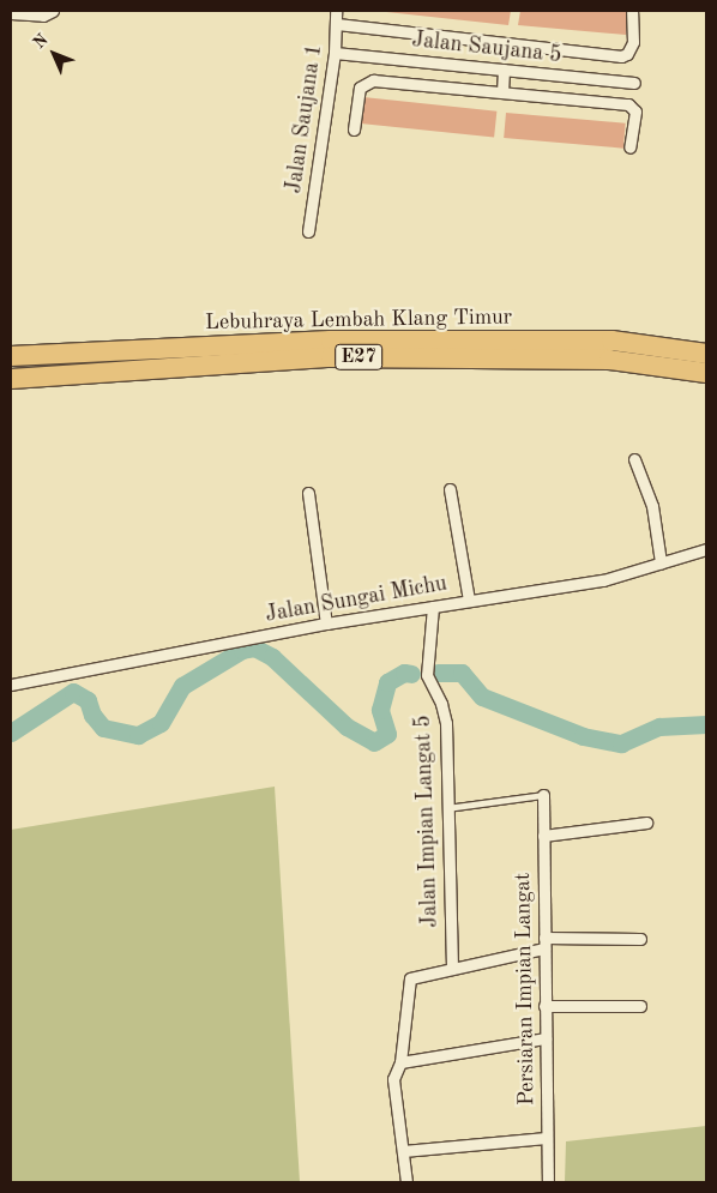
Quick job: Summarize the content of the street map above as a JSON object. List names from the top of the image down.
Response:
{
  "streets": {
    "highway": ["Lebuhraya Lembah Klang Timur", "E27"],
    "street": [
      "Jalan Saujana 5",
      "Jalan Saujana 1",
      "Jalan Sungai Michu",
      "Jalan Impian Langat 5",
      "Persiaran Impian Langat"
    ]
  },
  "crossings": [
    ["Jalan Saujana 5", "Jalan Saujana 1"],
    ["Jalan Sungai Michu", "Jalan Impian Langat 5"]
  ],
  "north": "top left"
}
